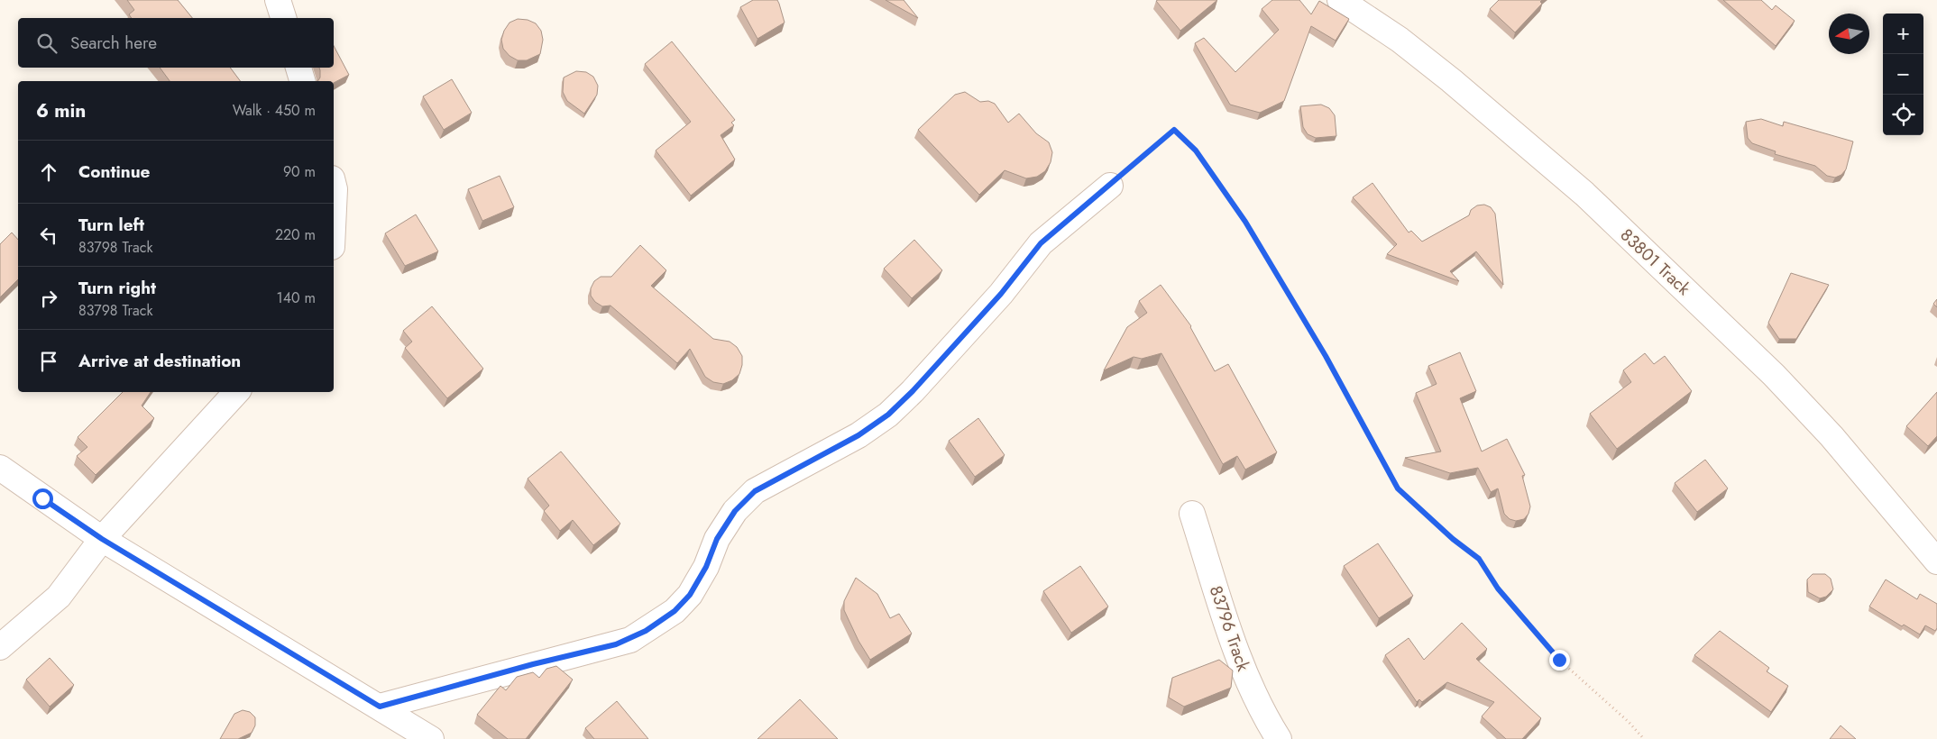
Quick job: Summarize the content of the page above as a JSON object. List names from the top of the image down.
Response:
{
  "streets": {
    "street": ["83801 Track", "83796 Track"]
  },
  "north": "left",
  "page": {
    "map_buttons": ["+", "−"],
    "search": "Search here",
    "heading": ["6 min", "Walk · 450 m"],
    "list": [
      ["Continue", "90 m"],
      ["Turn left", "83798 Track", "220 m"],
      ["Turn right", "83798 Track", "140 m"],
      "Arrive at destination"
    ]
  }
}
